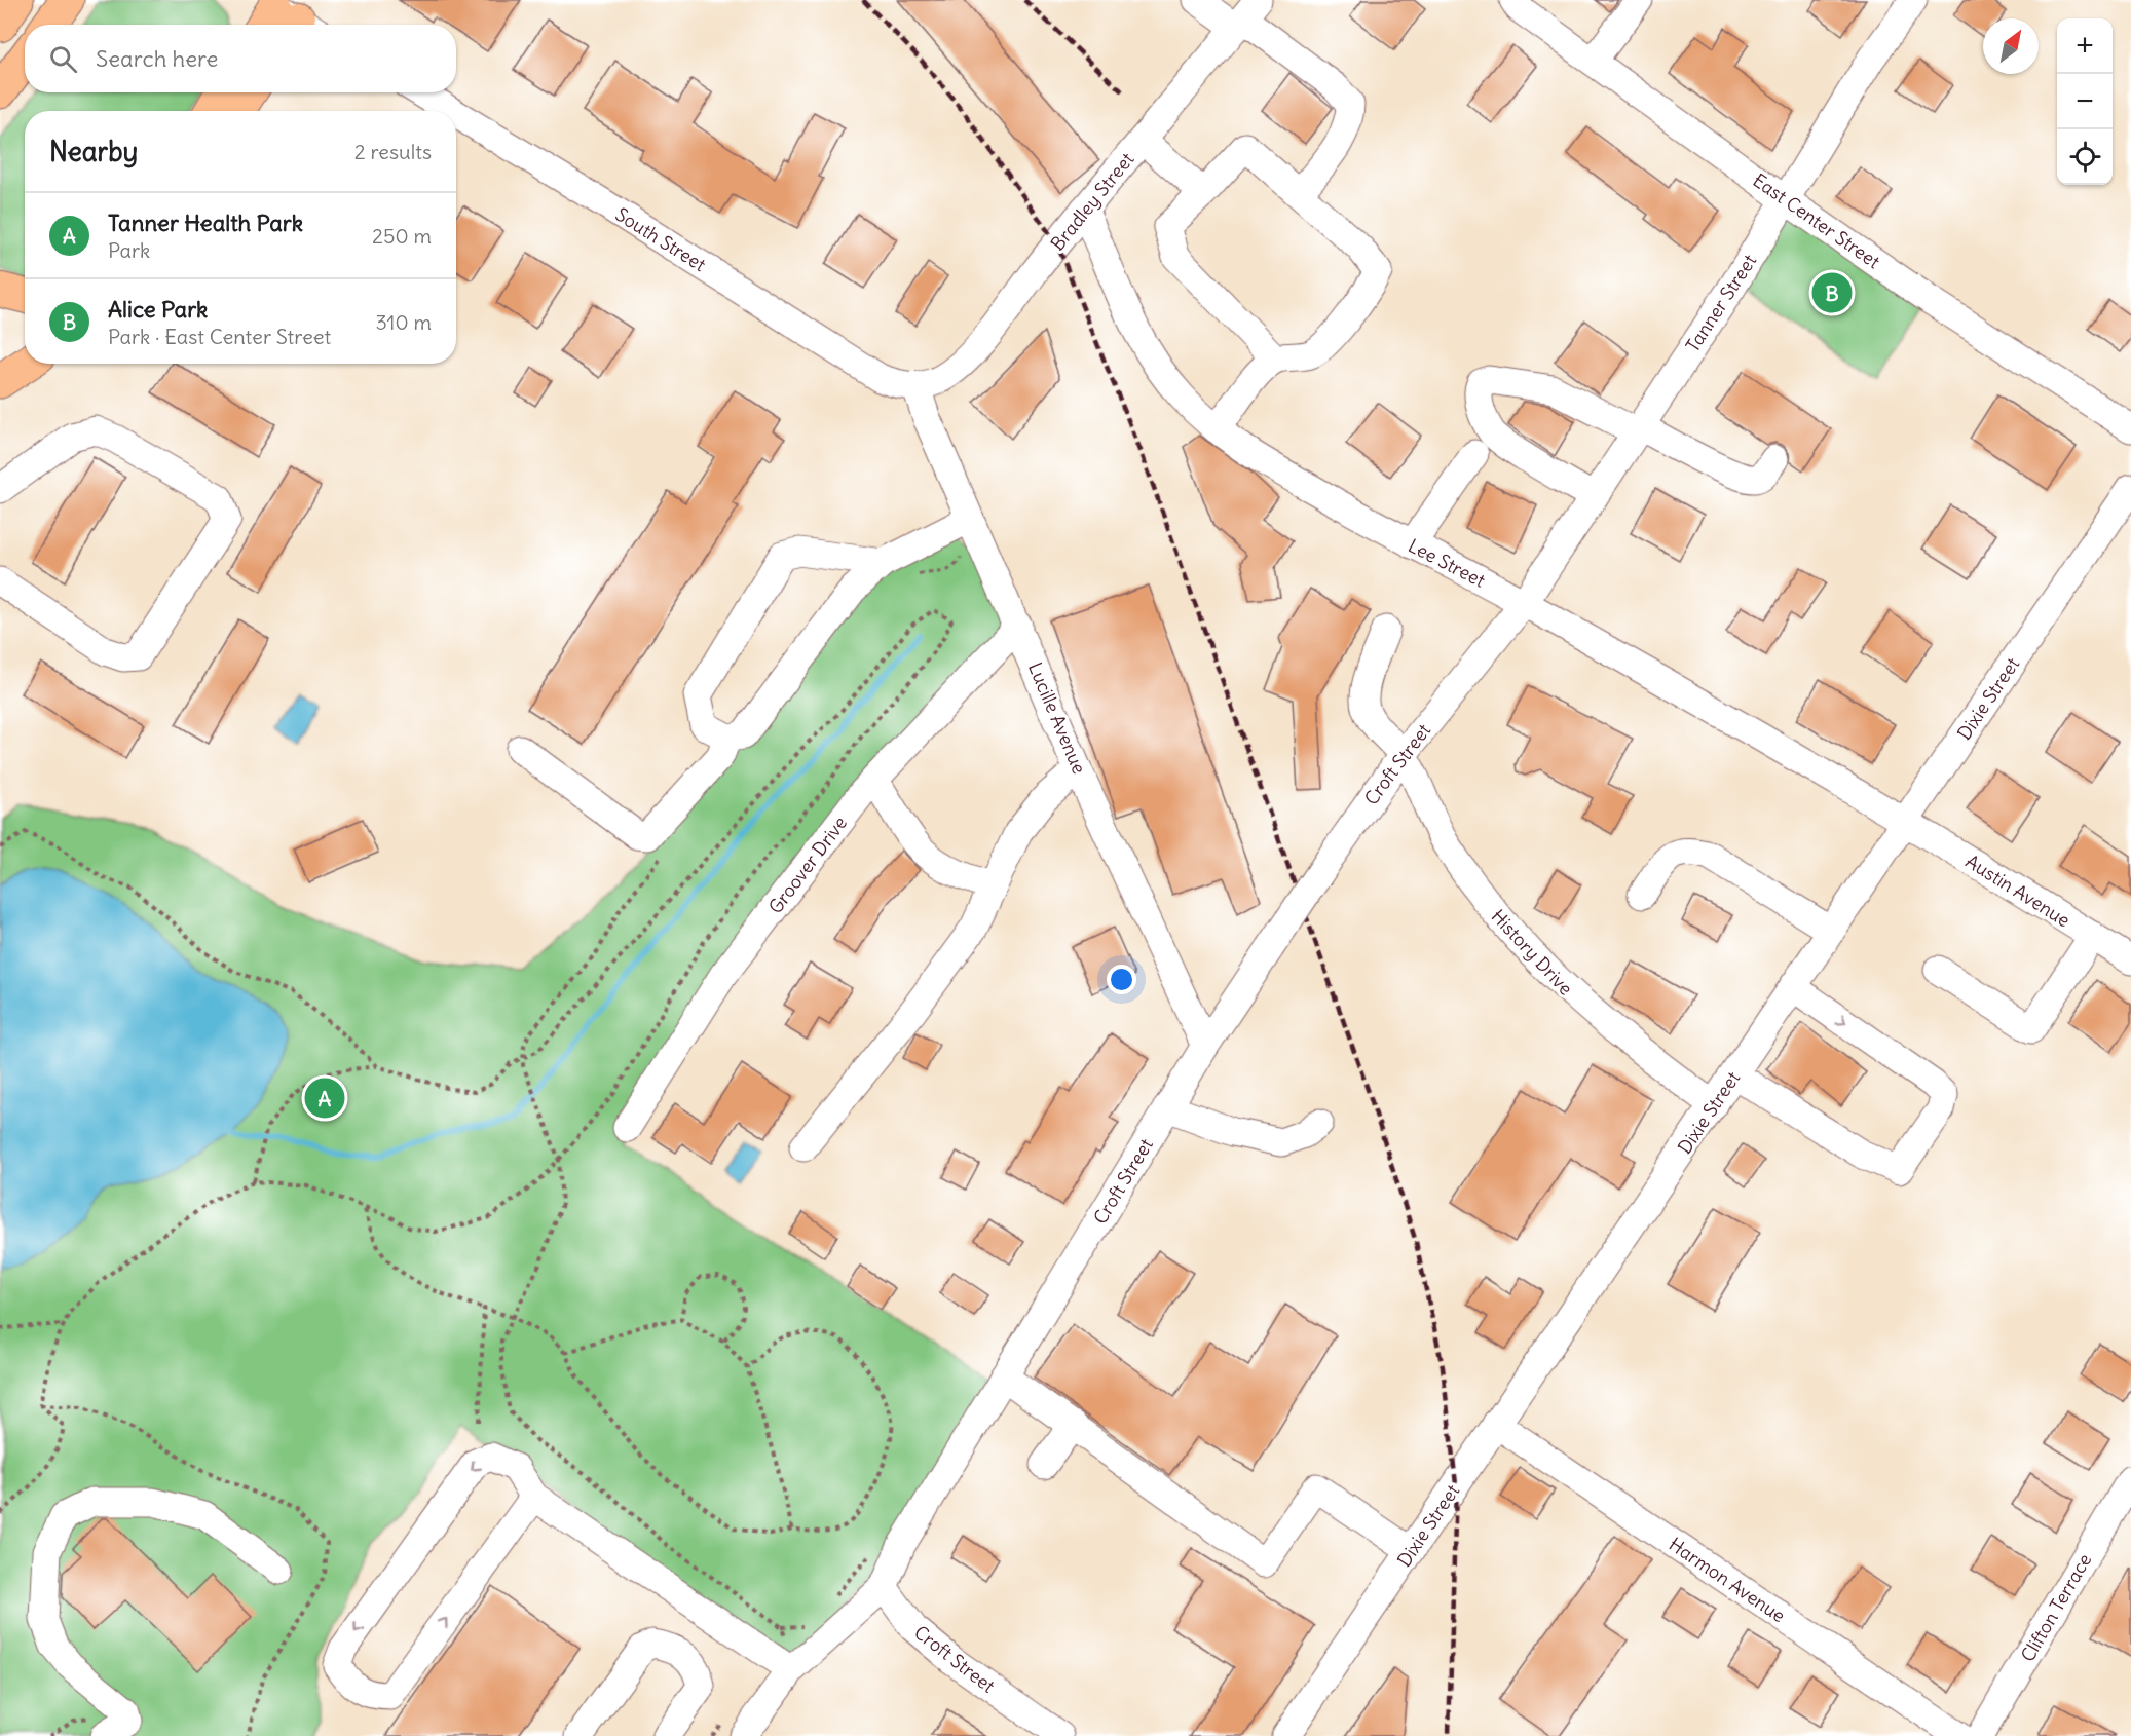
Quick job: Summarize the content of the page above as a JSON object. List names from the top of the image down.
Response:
{
  "streets": {
    "street": [
      "Bradley Street",
      "East Center Street",
      "South Street",
      "Tanner Street",
      "Lee Street",
      "Dixie Street",
      "Lucille Avenue",
      "Croft Street",
      "Groover Drive",
      "Austin Avenue",
      "History Drive",
      "Harmon Avenue",
      "Clifton Terrace"
    ]
  },
  "crossings": [
    ["Bradley Street", "South Street"],
    ["Bradley Street", "Lee Street"],
    ["Bradley Street", "Lucille Avenue"],
    ["East Center Street", "Tanner Street"],
    ["South Street", "Lucille Avenue"],
    ["Tanner Street", "Lee Street"],
    ["Tanner Street", "Croft Street"],
    ["Lee Street", "Dixie Street"],
    ["Lee Street", "Croft Street"],
    ["Lee Street", "Austin Avenue"],
    ["Dixie Street", "Austin Avenue"],
    ["Dixie Street", "History Drive"],
    ["Dixie Street", "Harmon Avenue"],
    ["Lucille Avenue", "Croft Street"],
    ["Lucille Avenue", "Groover Drive"],
    ["Croft Street", "History Drive"]
  ],
  "north": "top right",
  "page": {
    "map_buttons": ["+", "−"],
    "search": "Search here",
    "heading": ["Nearby", "2 results"],
    "list": [
      {
        "mark": "A",
        "name": "Tanner Health Park",
        "note": "Park",
        "value": "250 m"
      },
      {
        "mark": "B",
        "name": "Alice Park",
        "note": "Park · East Center Street",
        "value": "310 m"
      }
    ],
    "pins": ["B", "A"]
  }
}
